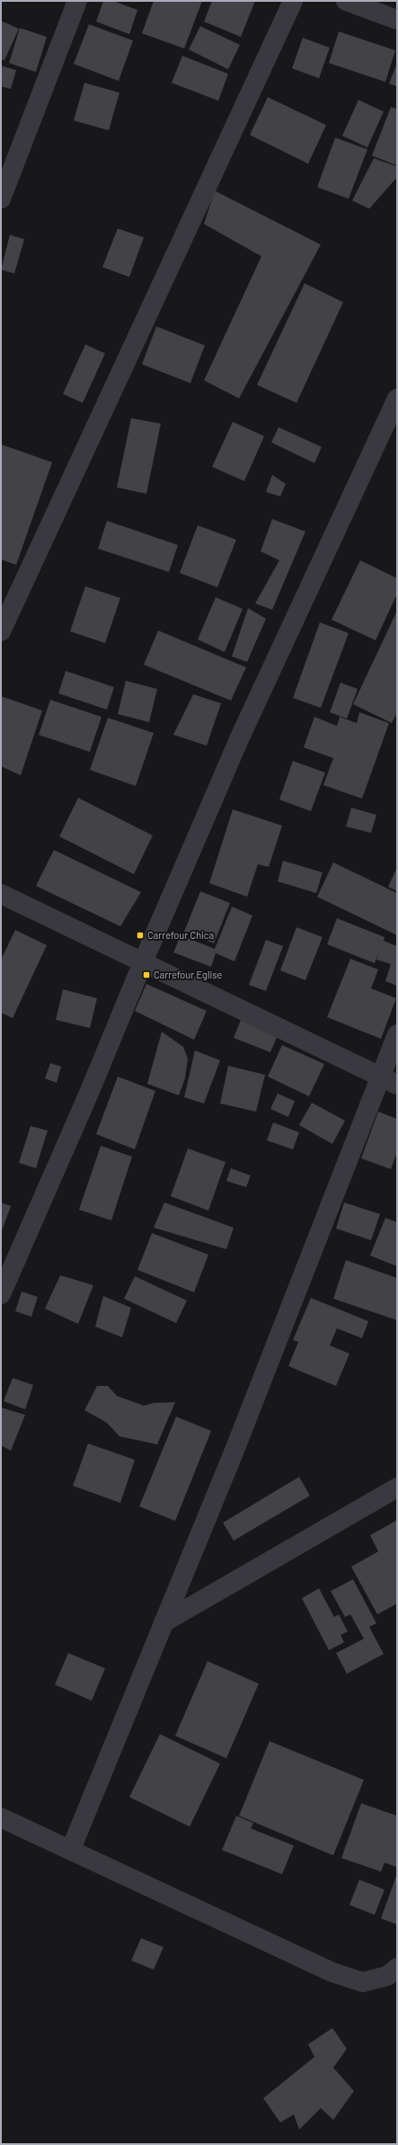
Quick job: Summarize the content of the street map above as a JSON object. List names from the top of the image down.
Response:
{
  "places": {
    "transit": ["Carrefour Chica", "Carrefour Eglise"]
  }
}
